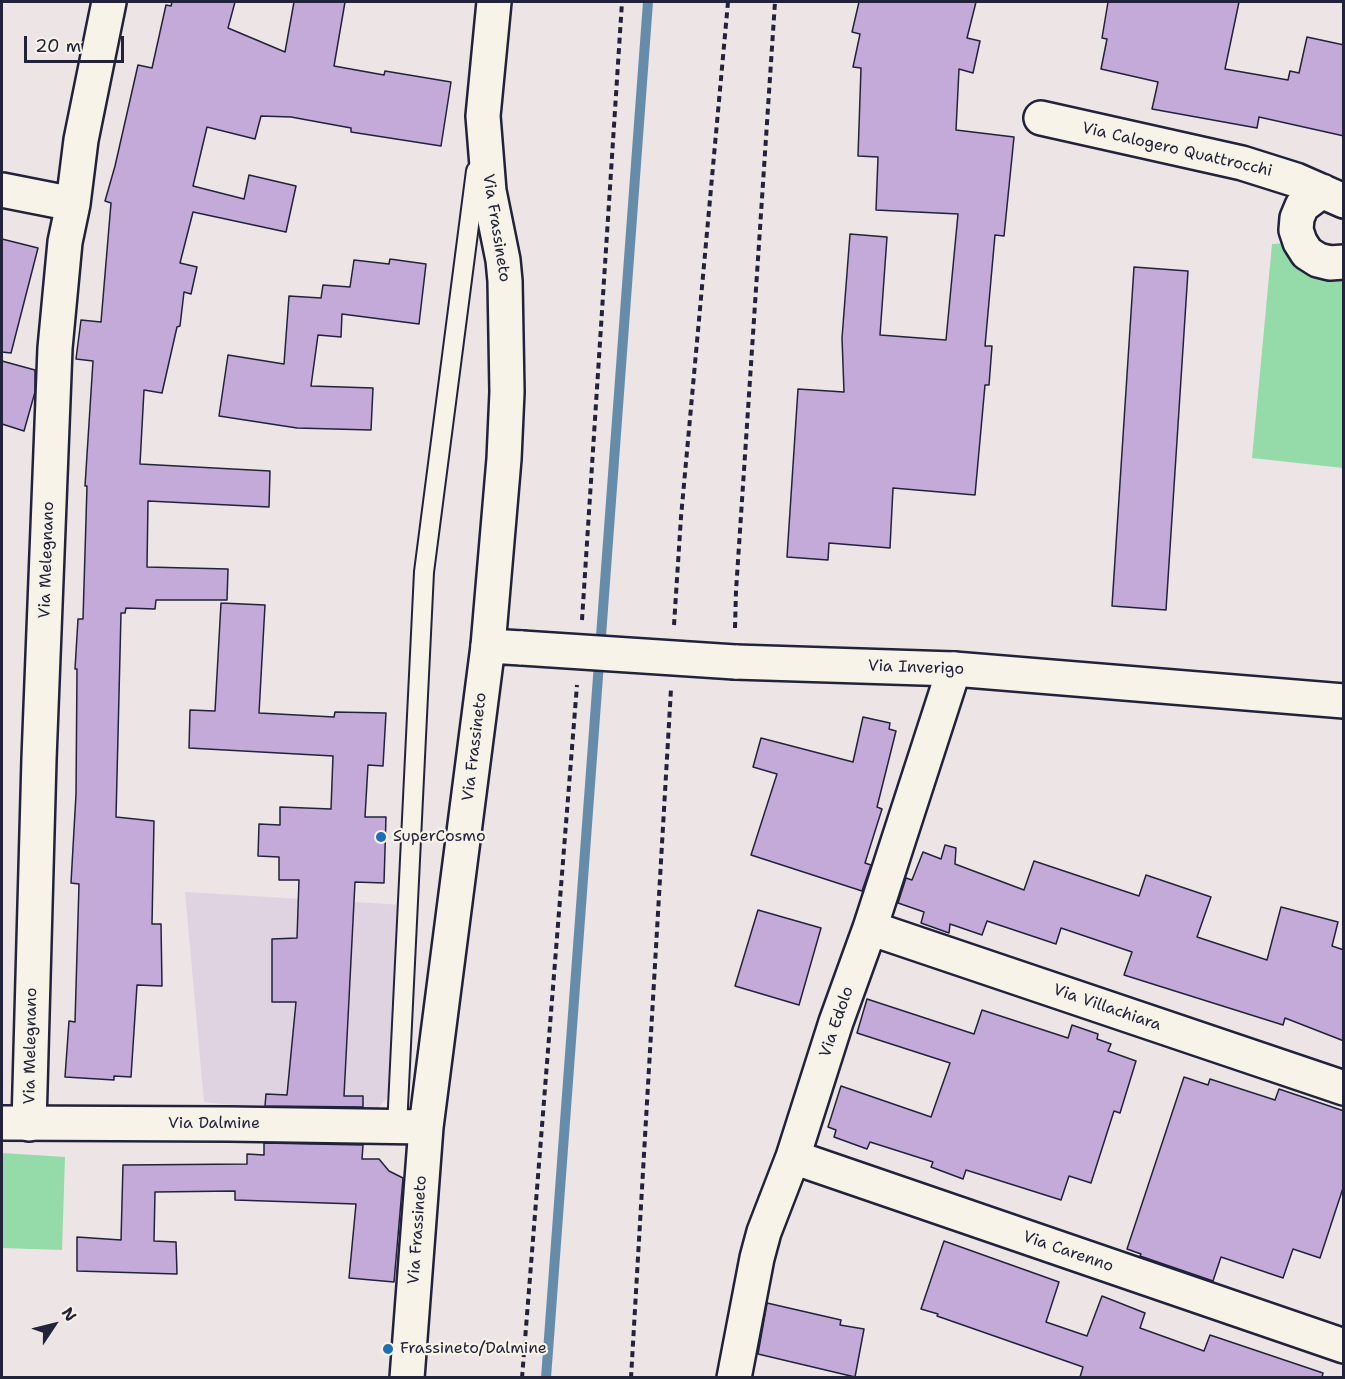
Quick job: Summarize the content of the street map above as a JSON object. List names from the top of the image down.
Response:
{
  "streets": {
    "street": [
      "Via Calogero Quattrocchi",
      "Via Frassineto",
      "Via Melegnano",
      "Via Inverigo",
      "Via Villachiara",
      "Via Edolo",
      "Via Dalmine",
      "Via Carenno"
    ]
  },
  "crossings": [
    ["Via Frassineto", "Via Inverigo"],
    ["Via Frassineto", "Via Dalmine"],
    ["Via Melegnano", "Via Dalmine"],
    ["Via Inverigo", "Via Edolo"],
    ["Via Villachiara", "Via Edolo"],
    ["Via Edolo", "Via Carenno"]
  ],
  "places": ["SuperCosmo", "Frassineto/Dalmine"],
  "scale_bar": "20 m",
  "north": "top right"
}
